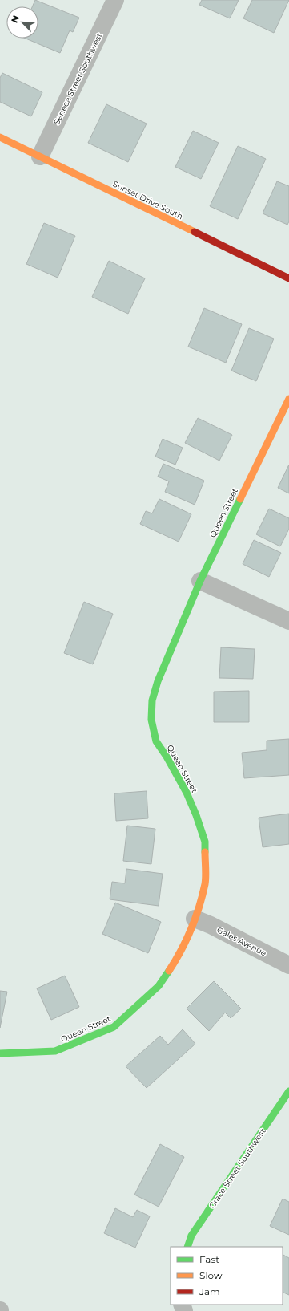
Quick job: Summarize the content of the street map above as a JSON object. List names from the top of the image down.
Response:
{
  "streets": {
    "street": [
      "Seneca Street Southwest",
      "Sunset Drive South",
      "Queen Street",
      "Gales Avenue",
      "Grace Street Southwest"
    ]
  },
  "crossings": [
    ["Seneca Street Southwest", "Sunset Drive South"],
    ["Queen Street", "Gales Avenue"]
  ],
  "legend": ["Fast", "Slow", "Jam"],
  "north": "top left"
}
